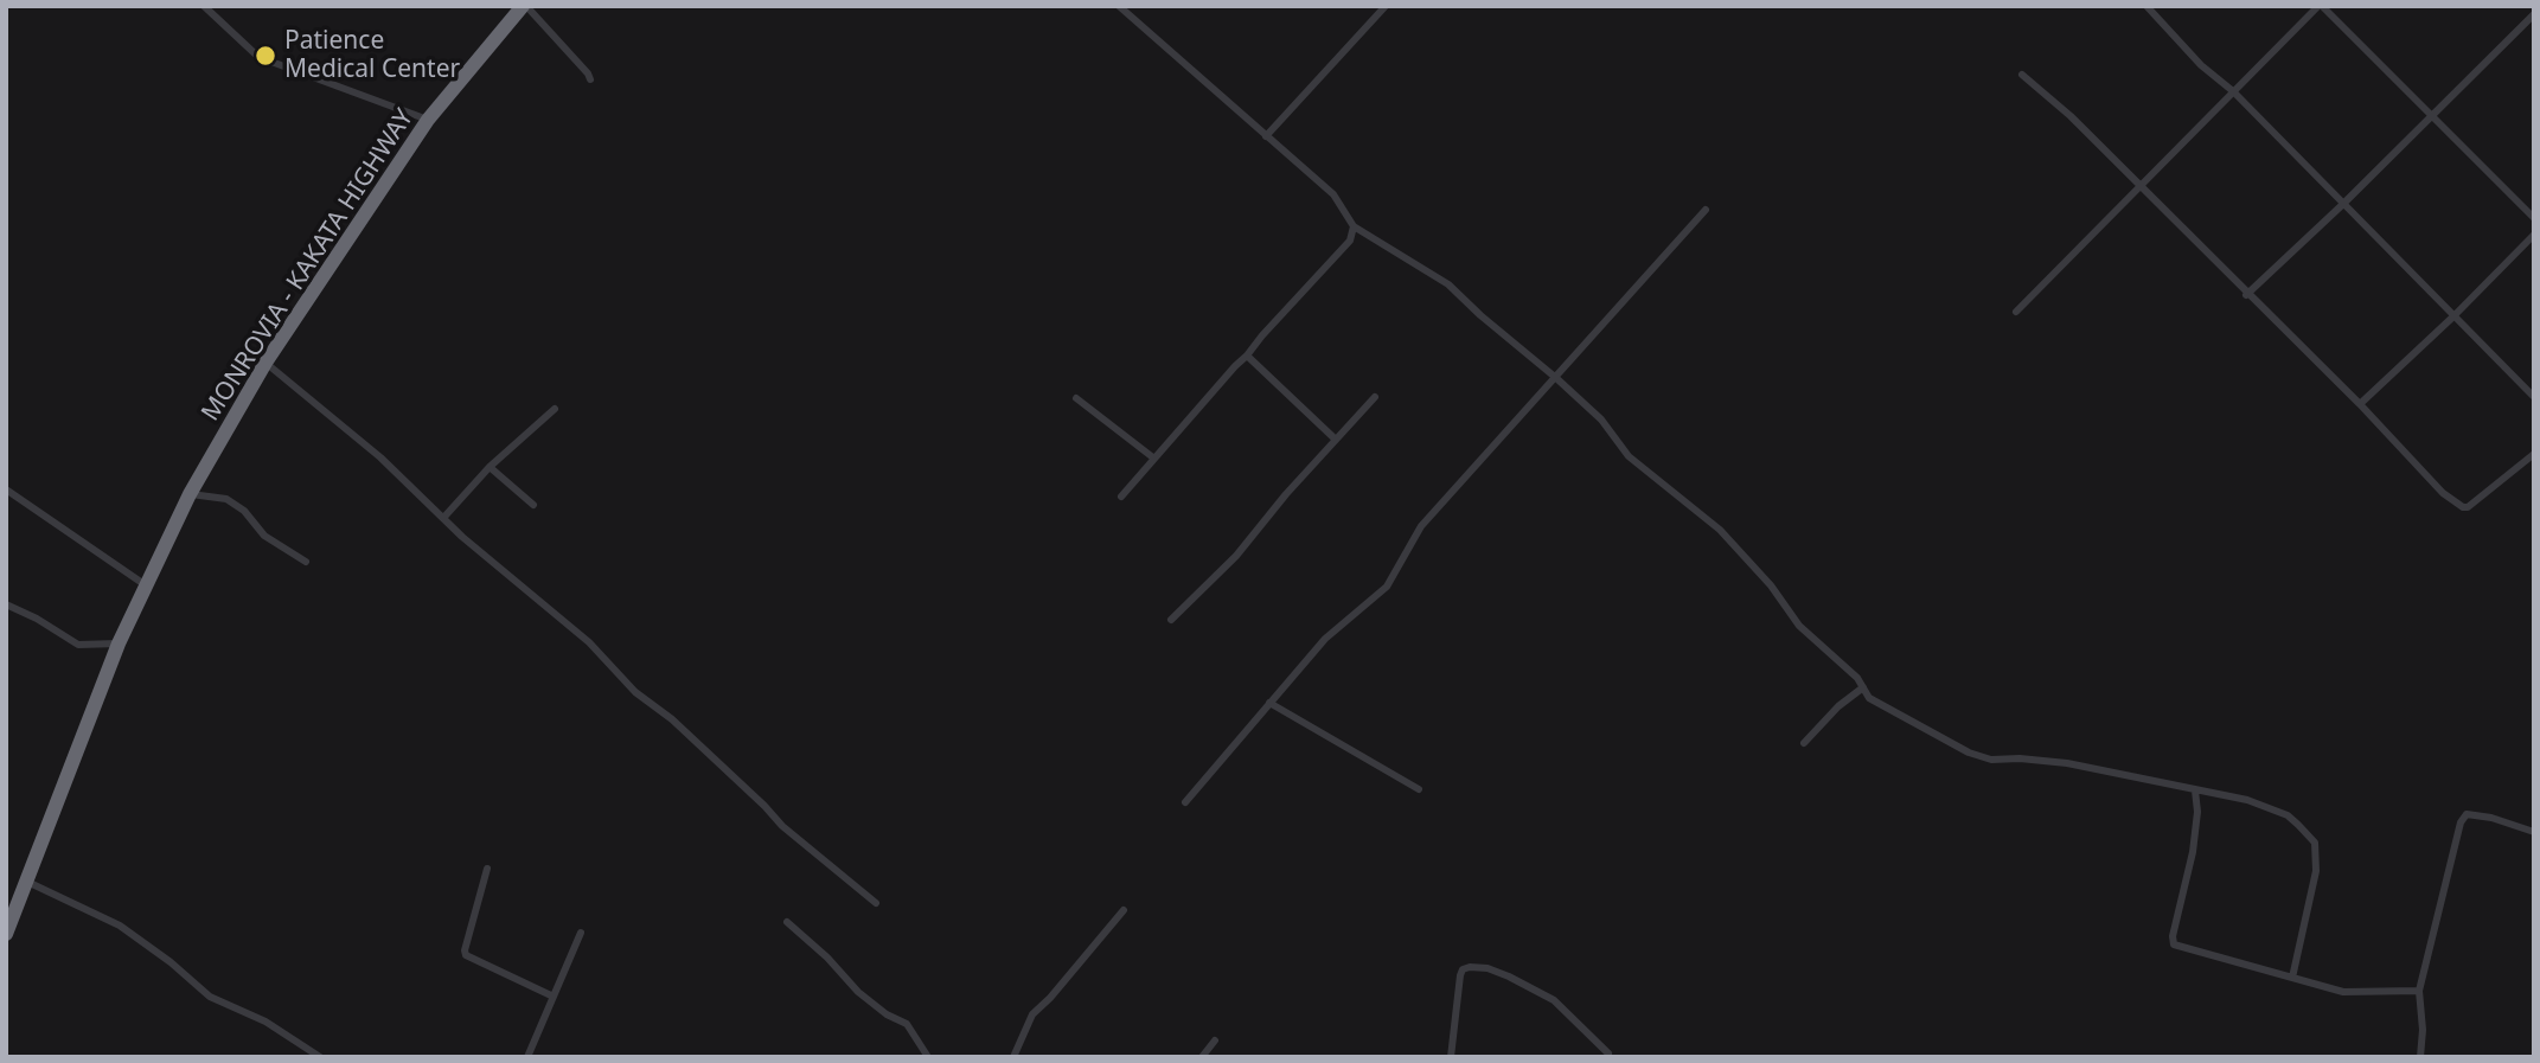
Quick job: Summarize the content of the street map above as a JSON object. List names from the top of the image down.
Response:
{
  "streets": {
    "highway": ["MONROVIA - KAKATA HIGHWAY"]
  },
  "places": ["Patience Medical Center"]
}
